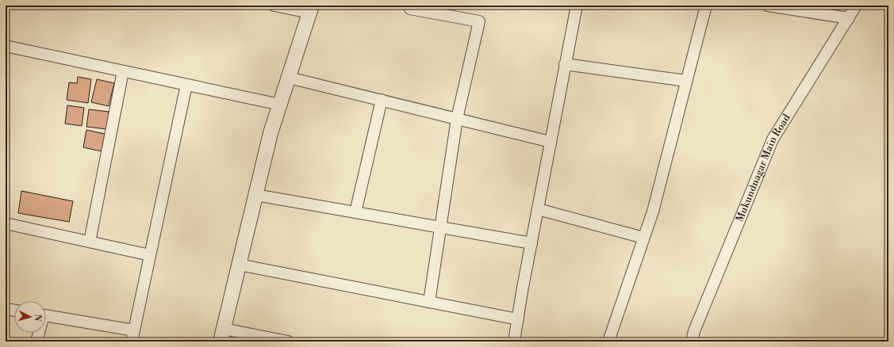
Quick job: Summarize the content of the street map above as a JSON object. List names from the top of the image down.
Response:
{
  "streets": {
    "street": ["Mukundnagar Main Road"]
  },
  "north": "right"
}
